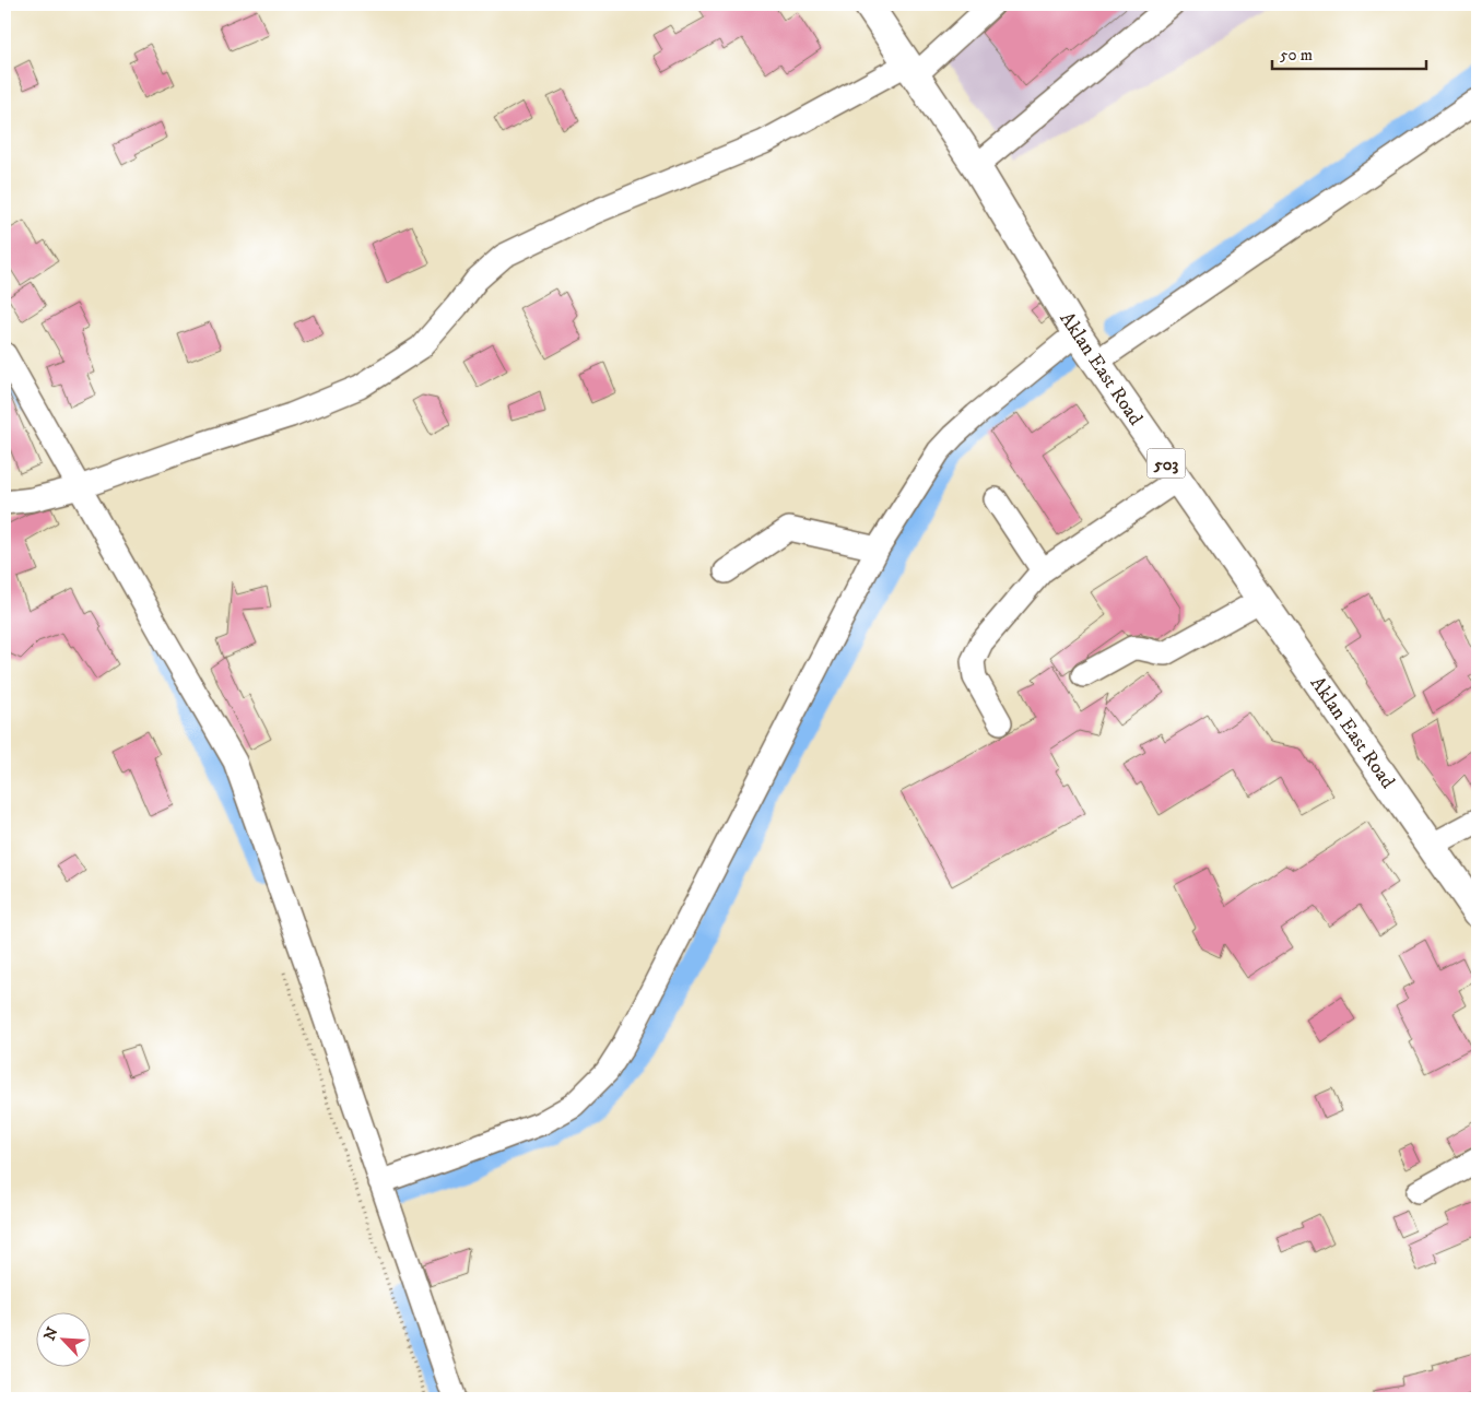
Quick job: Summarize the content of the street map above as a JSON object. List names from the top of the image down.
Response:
{
  "streets": {
    "main road": ["Aklan East Road", "503"]
  },
  "scale_bar": "50 m",
  "north": "top left"
}
